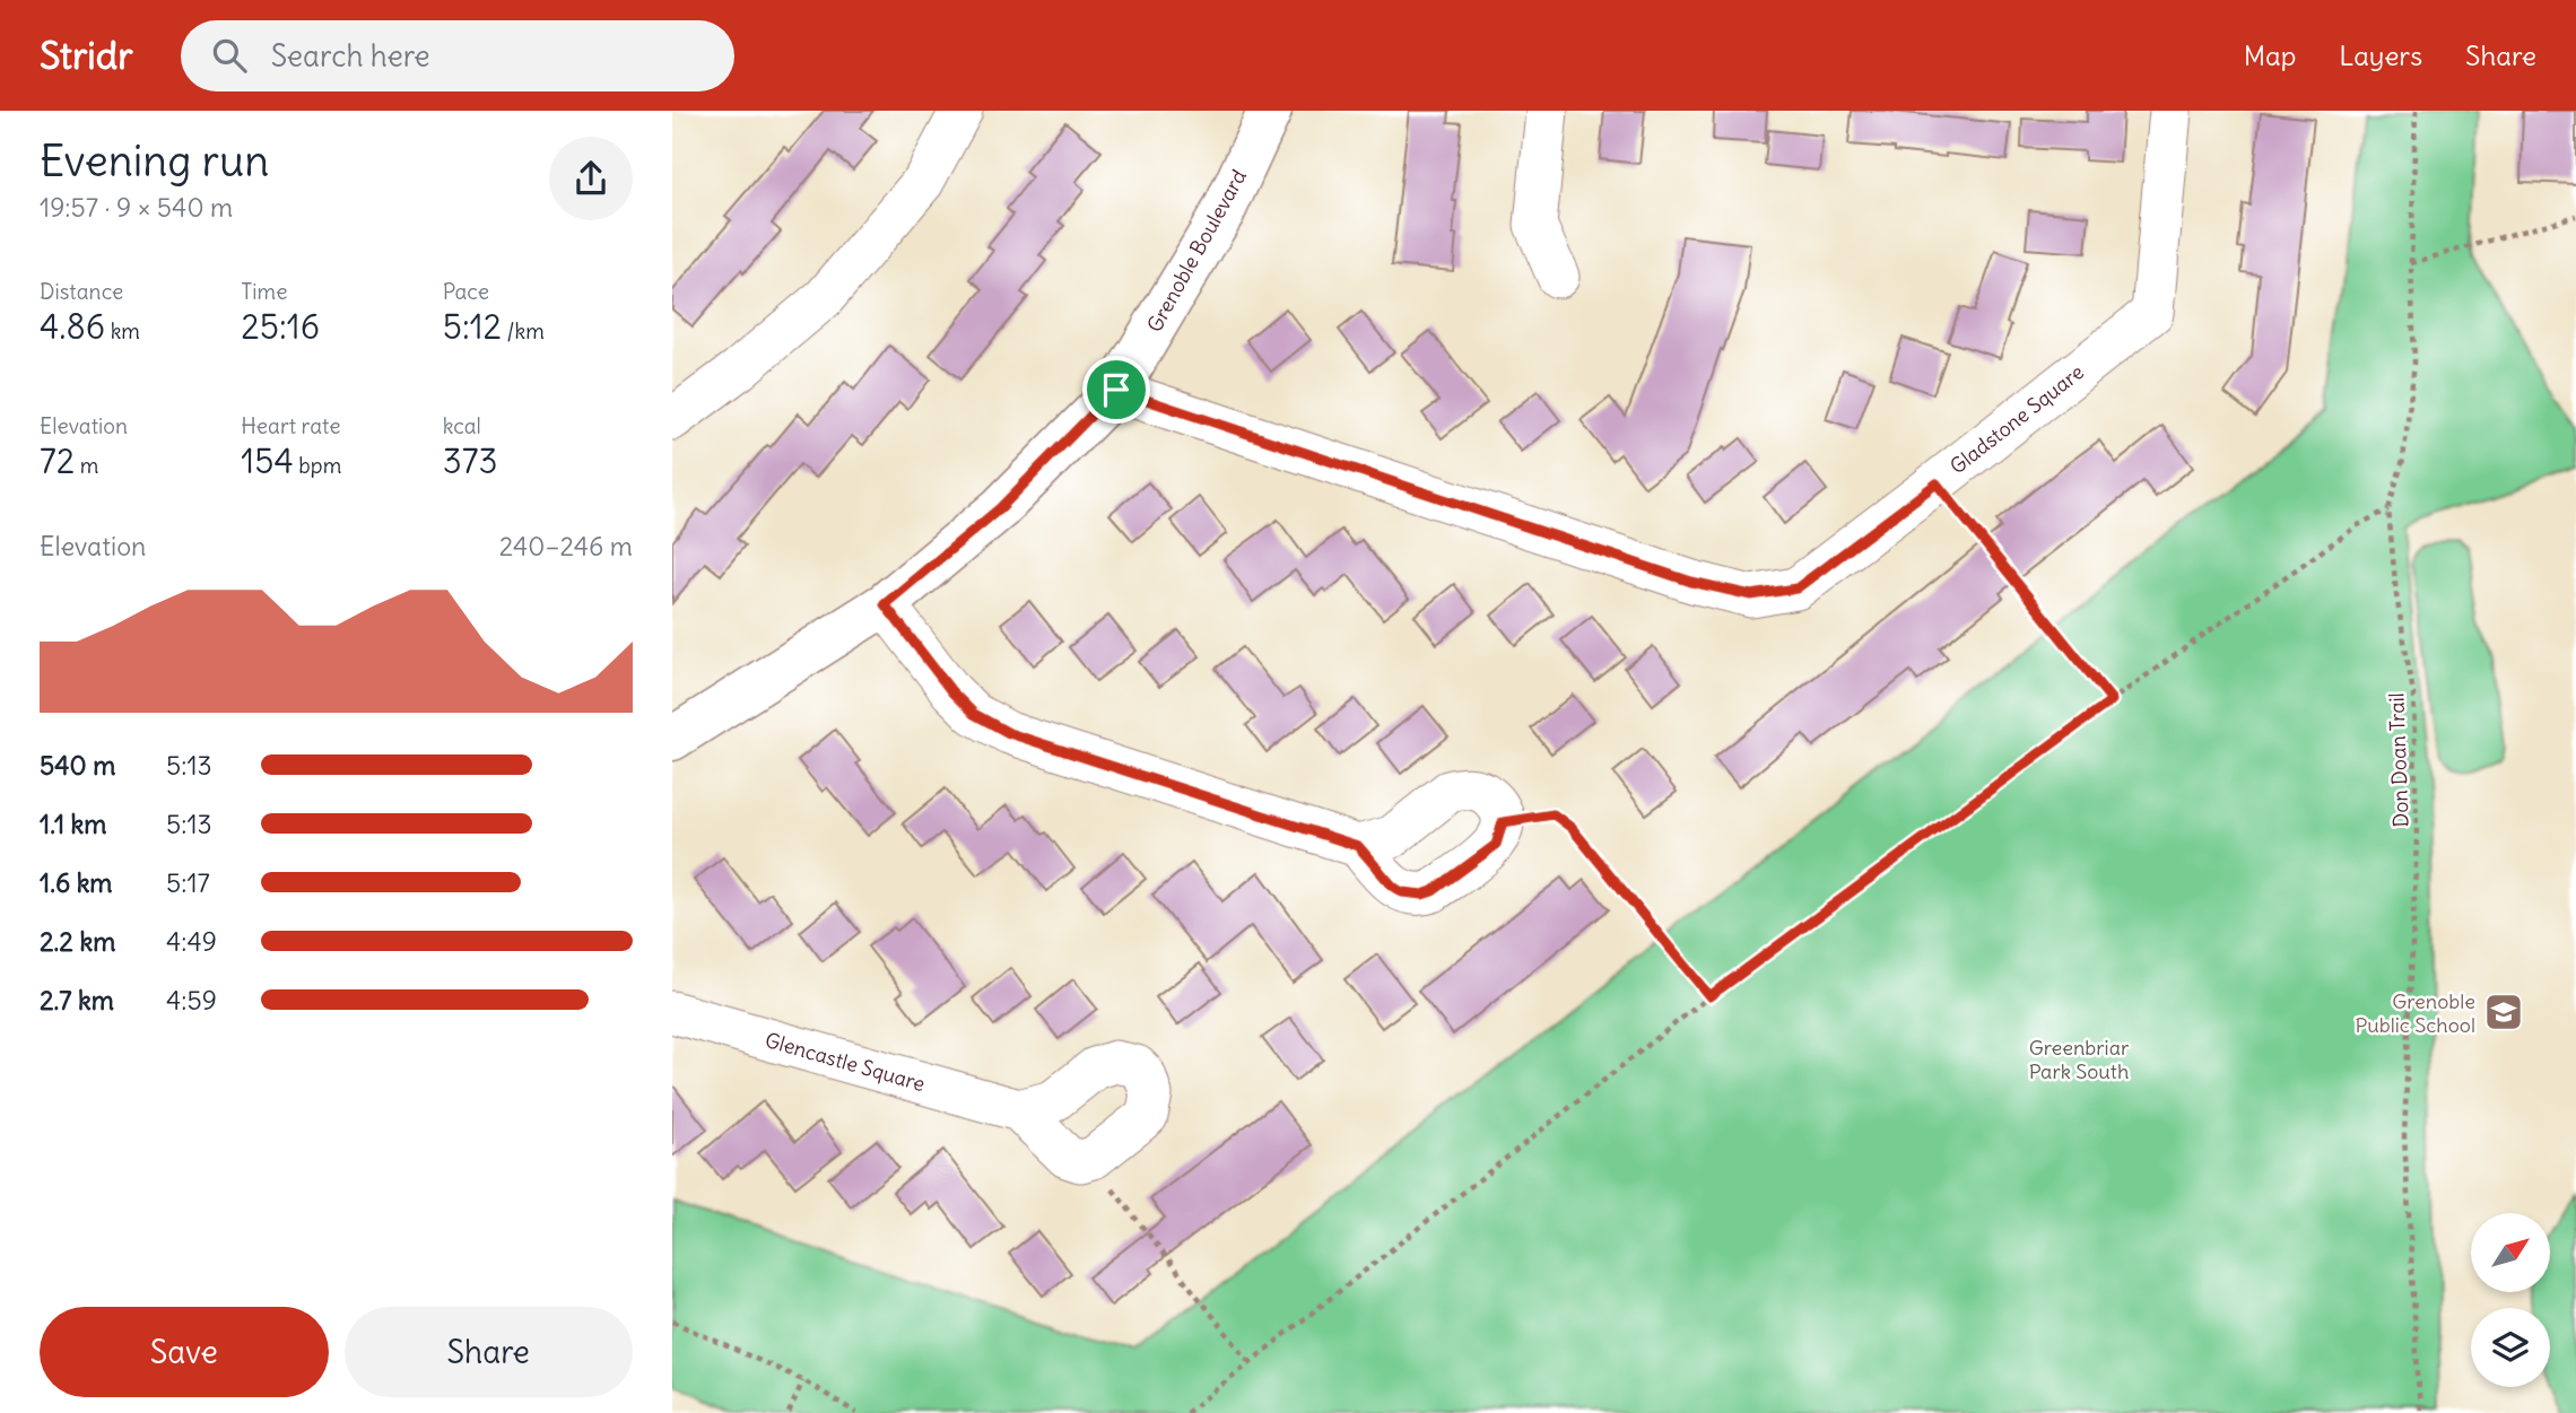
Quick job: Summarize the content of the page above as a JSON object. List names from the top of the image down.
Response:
{
  "streets": {
    "street": ["Grenoble Boulevard", "Gladstone Square", "Glencastle Square"],
    "path": ["Don Doan Trail"]
  },
  "crossings": [
    ["Grenoble Boulevard", "Gladstone Square"]
  ],
  "parks": ["Greenbriar Park South"],
  "places": {
    "school or university": ["Grenoble Public School"]
  },
  "north": "top right",
  "page": {
    "header": "Stridr",
    "search": "Search here",
    "nav": ["Map", "Layers", "Share"],
    "heading": ["Evening run", "19:57 · 9 × 540 m"],
    "stats": [
      ["Distance", "4.86 km"],
      ["Time", "25:16"],
      ["Pace", "5:12 /km"],
      ["Elevation", "72 m"],
      ["Heart rate", "154 bpm"],
      ["kcal", "373"]
    ],
    "chart": ["Elevation", "240–246 m"],
    "list": [
      {
        "name": "540 m",
        "note": "5:13"
      },
      {
        "name": "1.1 km",
        "note": "5:13"
      },
      {
        "name": "1.6 km",
        "note": "5:17"
      },
      {
        "name": "2.2 km",
        "note": "4:49"
      },
      {
        "name": "2.7 km",
        "note": "4:59"
      }
    ],
    "buttons": ["Save", "Share"]
  }
}
